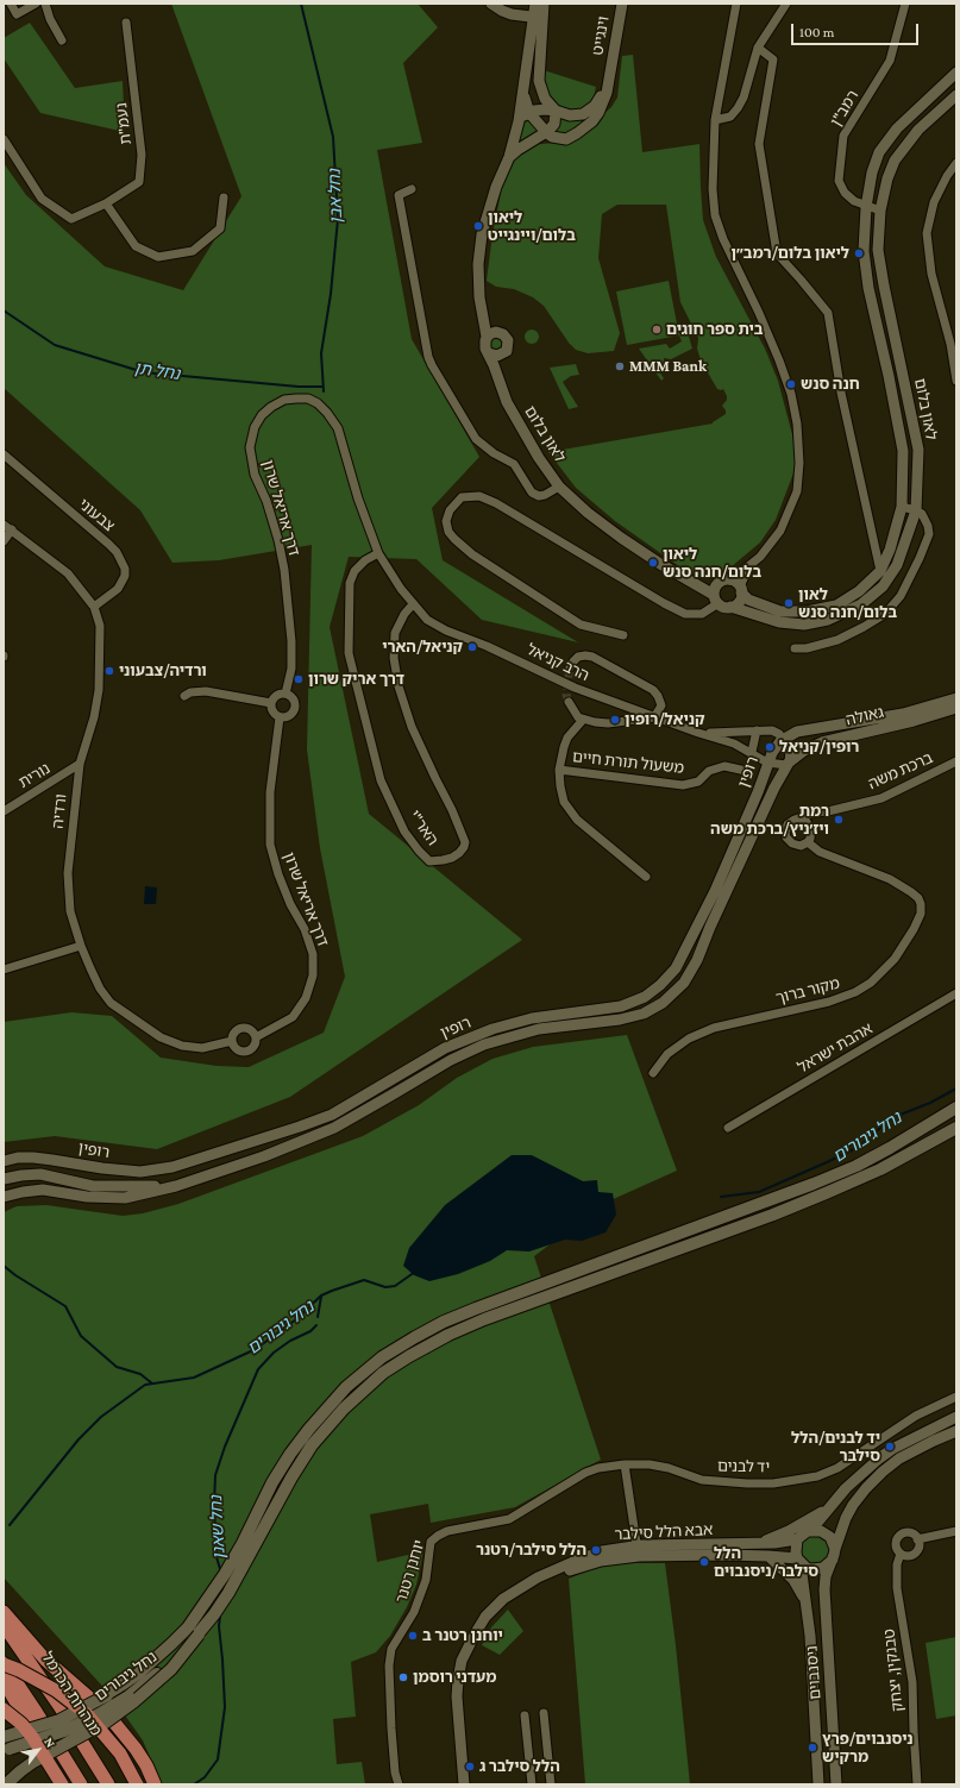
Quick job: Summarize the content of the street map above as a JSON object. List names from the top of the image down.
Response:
{
  "streets": {
    "highway": ["מנהרות הכרמל"],
    "main road": ["נחל גיבורים"],
    "street": [
      "וינגייט",
      "רמב\"ן",
      "נעמ\"ת",
      "לאון בלום",
      "דרך אריאל שרון",
      "צבעוני",
      "הרב קניאל",
      "גאולה",
      "משעול תורת חיים",
      "ברכת משה",
      "רופין",
      "נורית",
      "ורדיה",
      "האר\"י",
      "מקור ברוך",
      "אהבת ישראל",
      "יד לבנים",
      "אבא הלל סילבר",
      "יוחנן רטנר",
      "טבנקין, יצחק",
      "ניסנבוים"
    ]
  },
  "crossings": [
    ["רמב\"ן", "לאון בלום"],
    ["דרך אריאל שרון", "ורדיה"],
    ["דרך אריאל שרון", "האר\"י"],
    ["צבעוני", "ורדיה"],
    ["הרב קניאל", "גאולה"],
    ["הרב קניאל", "רופין"],
    ["הרב קניאל", "האר\"י"],
    ["גאולה", "רופין"],
    ["ברכת משה", "מקור ברוך"],
    ["נורית", "ורדיה"],
    ["יד לבנים", "יוחנן רטנר"],
    ["אבא הלל סילבר", "ניסנבוים"]
  ],
  "water": [
    "נחל אבן",
    "נחל תן",
    "נחל גיבורים",
    "נחל שאנן"
  ],
  "places": [
    "ליאון בלום/ויינגייט",
    "ליאון בלום/רמב״ן",
    "בית ספר חוגים",
    "MMM Bank",
    "חנה סנש",
    "ליאון בלום/חנה סנש",
    "לאון בלום/חנה סנש",
    "קניאל/הארי",
    "ורדיה/צבעוני",
    "דרך אריק שרון",
    "קניאל/רופין",
    "רופין/קניאל",
    "רמת ויז׳ניץ/ברכת משה",
    "יד לבנים/הלל סילבר",
    "הלל סילבר/רטנר",
    "הלל סילבר/ניסנבוים",
    "יוחנן רטנר ב",
    "מעדני רוסמן",
    "ניסנבוים/פרץ מרקיש",
    "הלל סילבר ג"
  ],
  "scale_bar": "100 m",
  "north": "top right"
}
